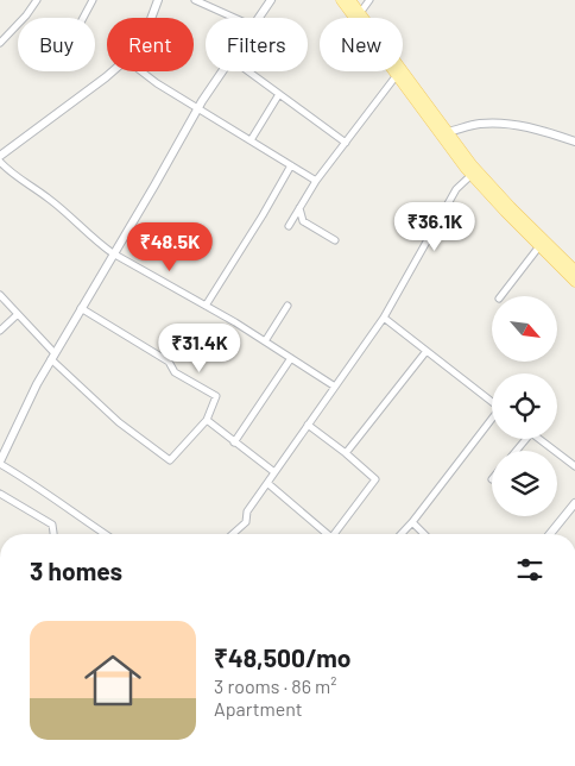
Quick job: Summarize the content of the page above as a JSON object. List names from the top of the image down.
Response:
{
  "north": "bottom right",
  "page": {
    "chip": [
      "Buy",
      "Rent",
      "Filters",
      "New"
    ],
    "price": ["₹36.1K", "₹48.5K", "₹31.4K"],
    "heading": "3 homes",
    "list": [
      {
        "name": "₹48,500/mo",
        "note": "3 rooms · 86 m² · Apartment"
      }
    ]
  }
}
